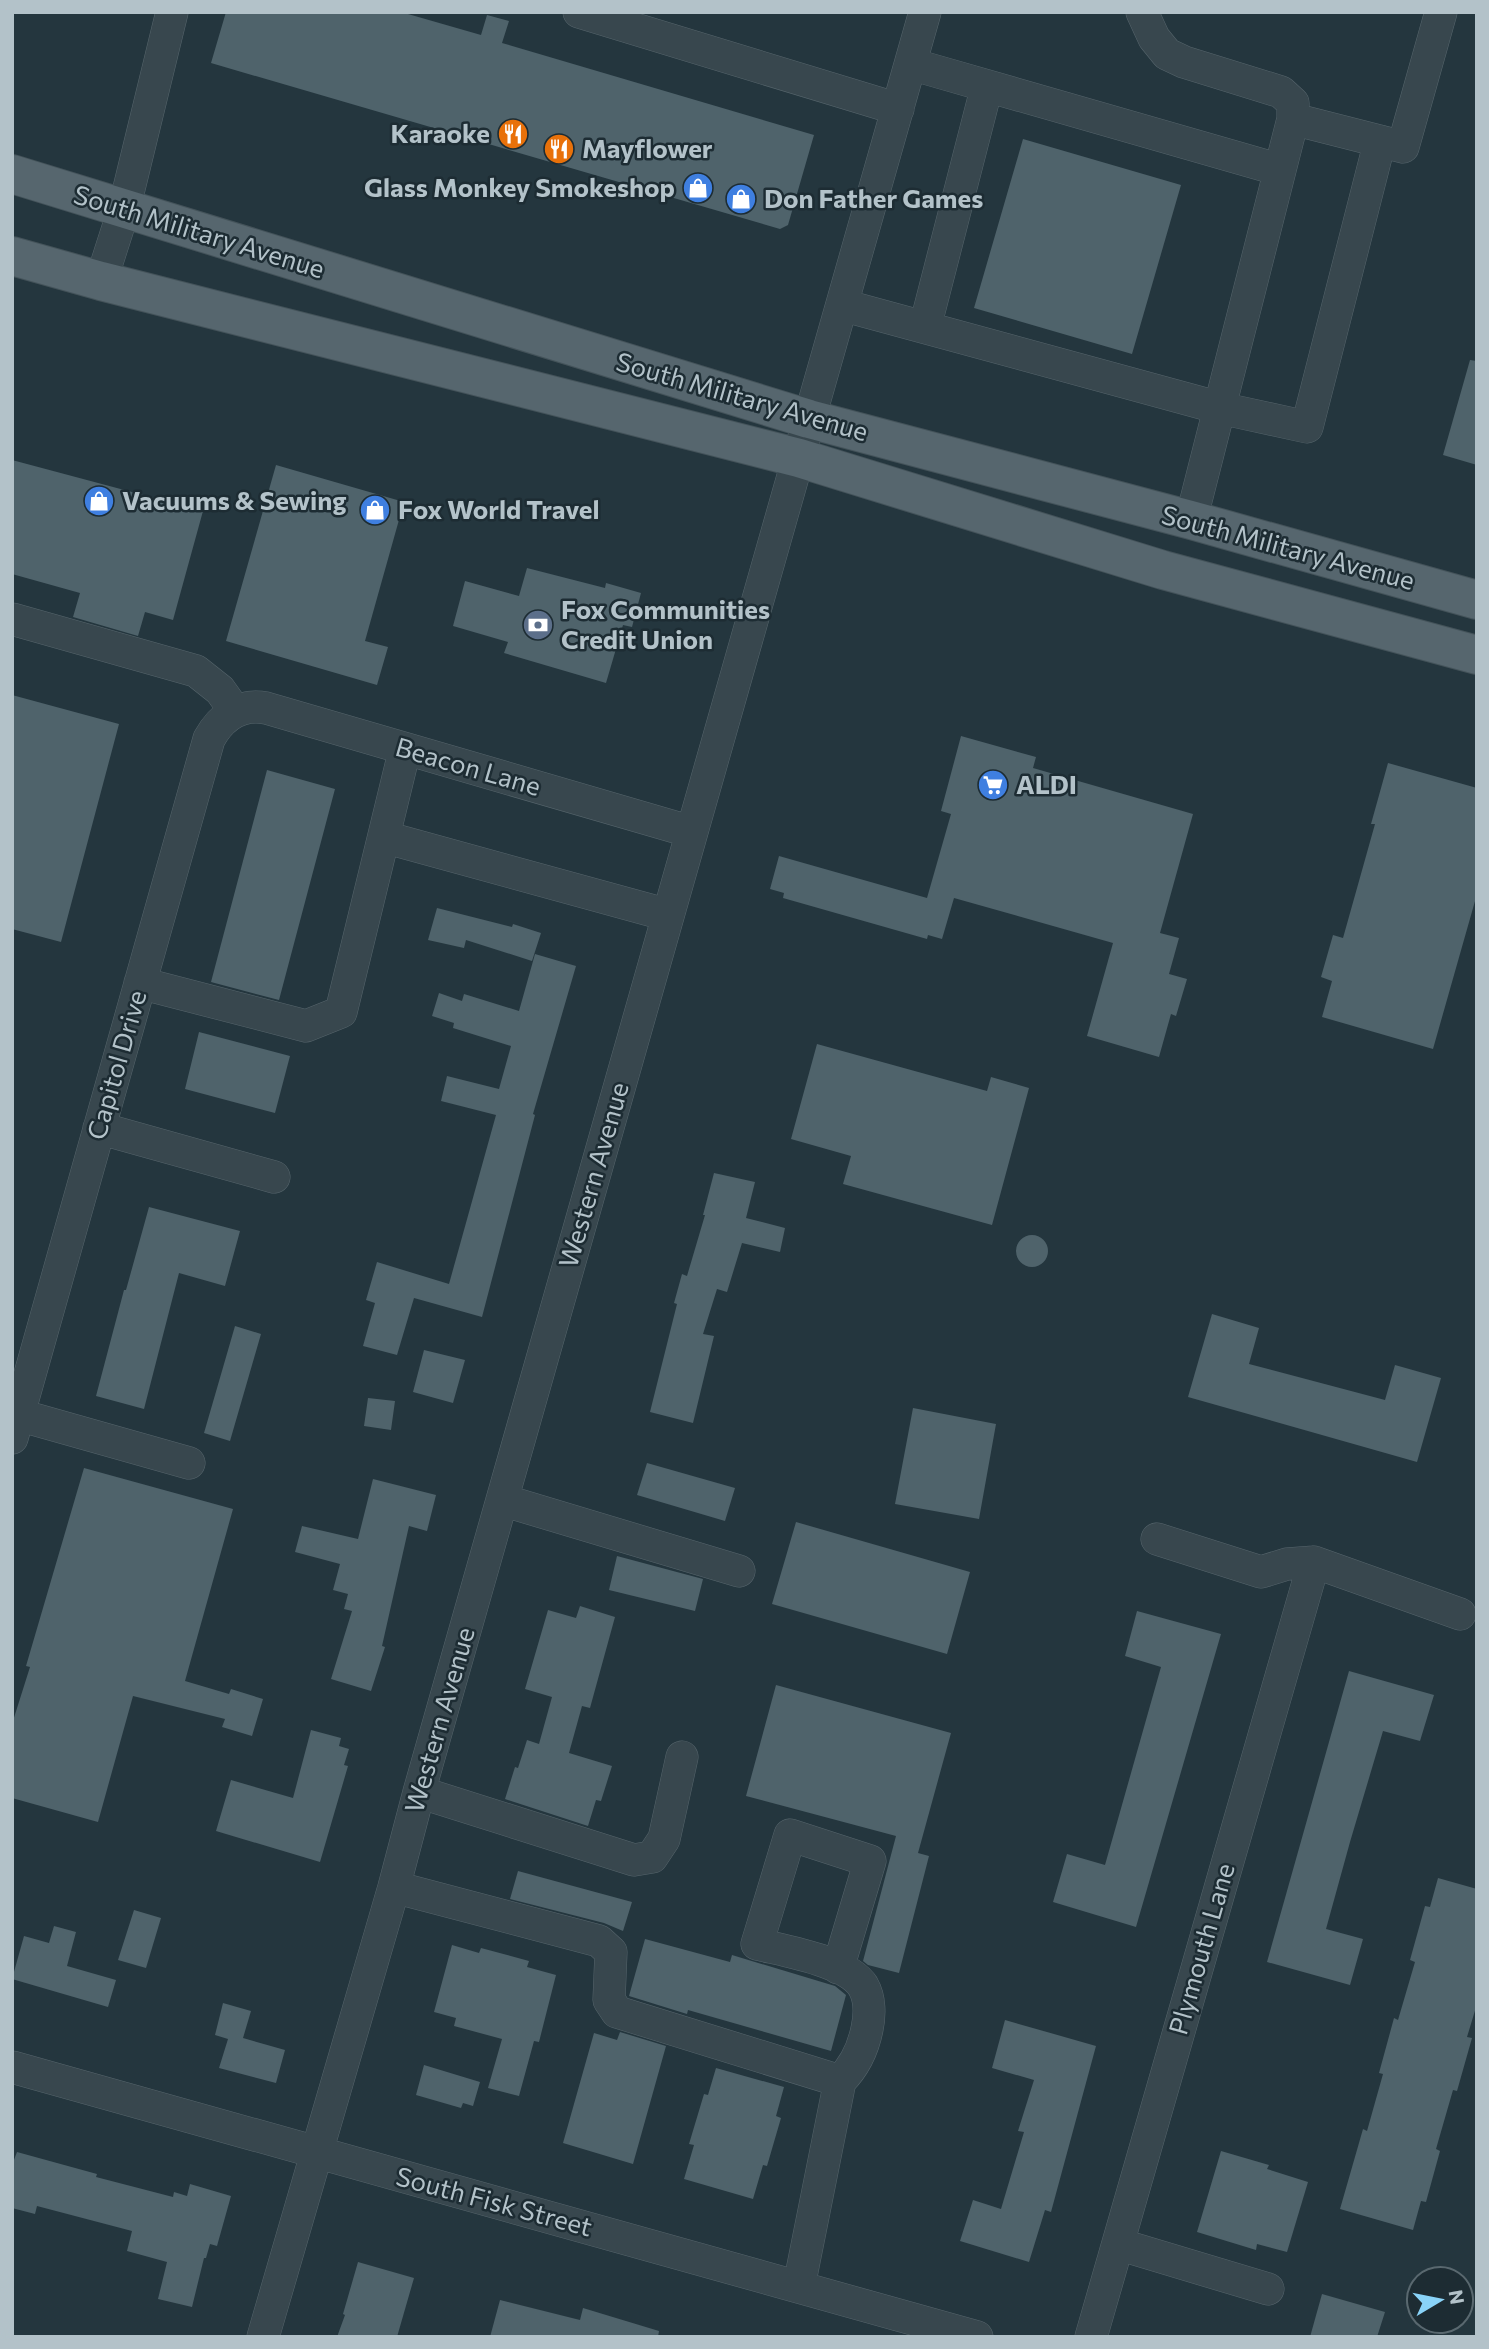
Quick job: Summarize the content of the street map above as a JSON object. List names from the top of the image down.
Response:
{
  "streets": {
    "main road": ["South Military Avenue"],
    "street": [
      "Beacon Lane",
      "Capitol Drive",
      "Western Avenue",
      "Plymouth Lane",
      "South Fisk Street"
    ]
  },
  "crossings": [
    ["South Military Avenue", "Western Avenue"],
    ["Beacon Lane", "Capitol Drive"],
    ["Beacon Lane", "Western Avenue"],
    ["Western Avenue", "South Fisk Street"]
  ],
  "places": {
    "restaurant": ["Karaoke", "Mayflower"],
    "shop": [
      "Glass Monkey Smokeshop",
      "Don Father Games",
      "Vacuums & Sewing",
      "Fox World Travel"
    ],
    "bank": ["Fox Communities Credit Union"],
    "supermarket": ["ALDI"]
  },
  "north": "right"
}
